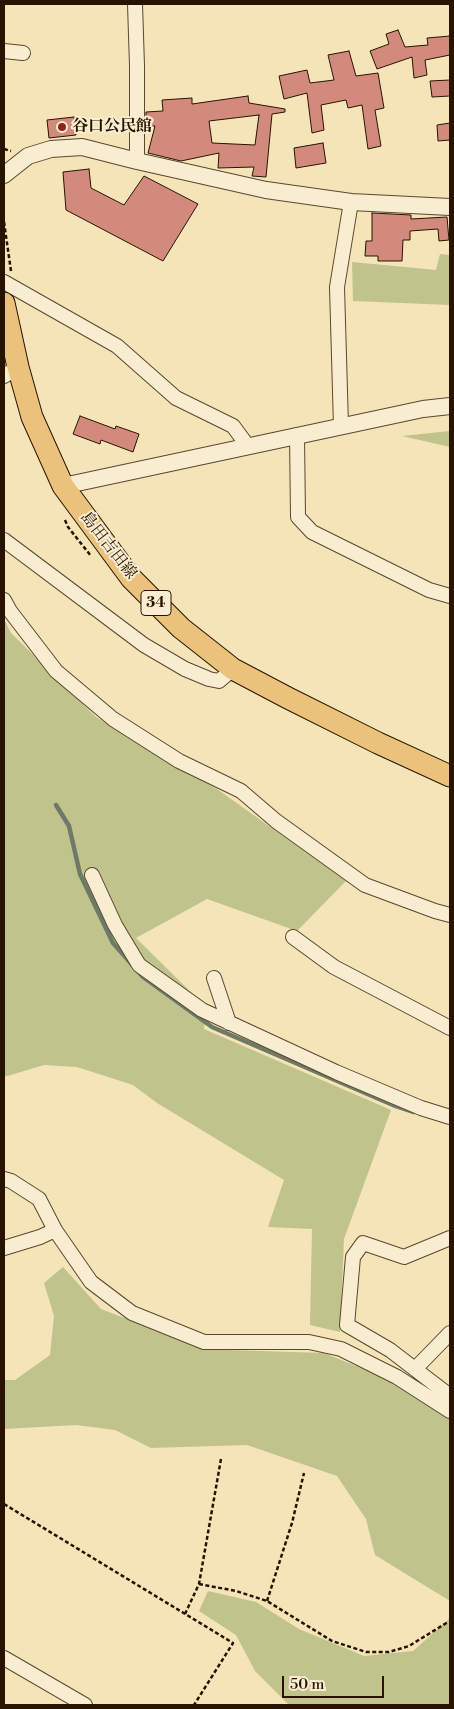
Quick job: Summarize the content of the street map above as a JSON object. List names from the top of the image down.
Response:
{
  "streets": {
    "main road": ["島田吉田線", "34"]
  },
  "places": ["谷口公民館"],
  "scale_bar": "50 m"
}
